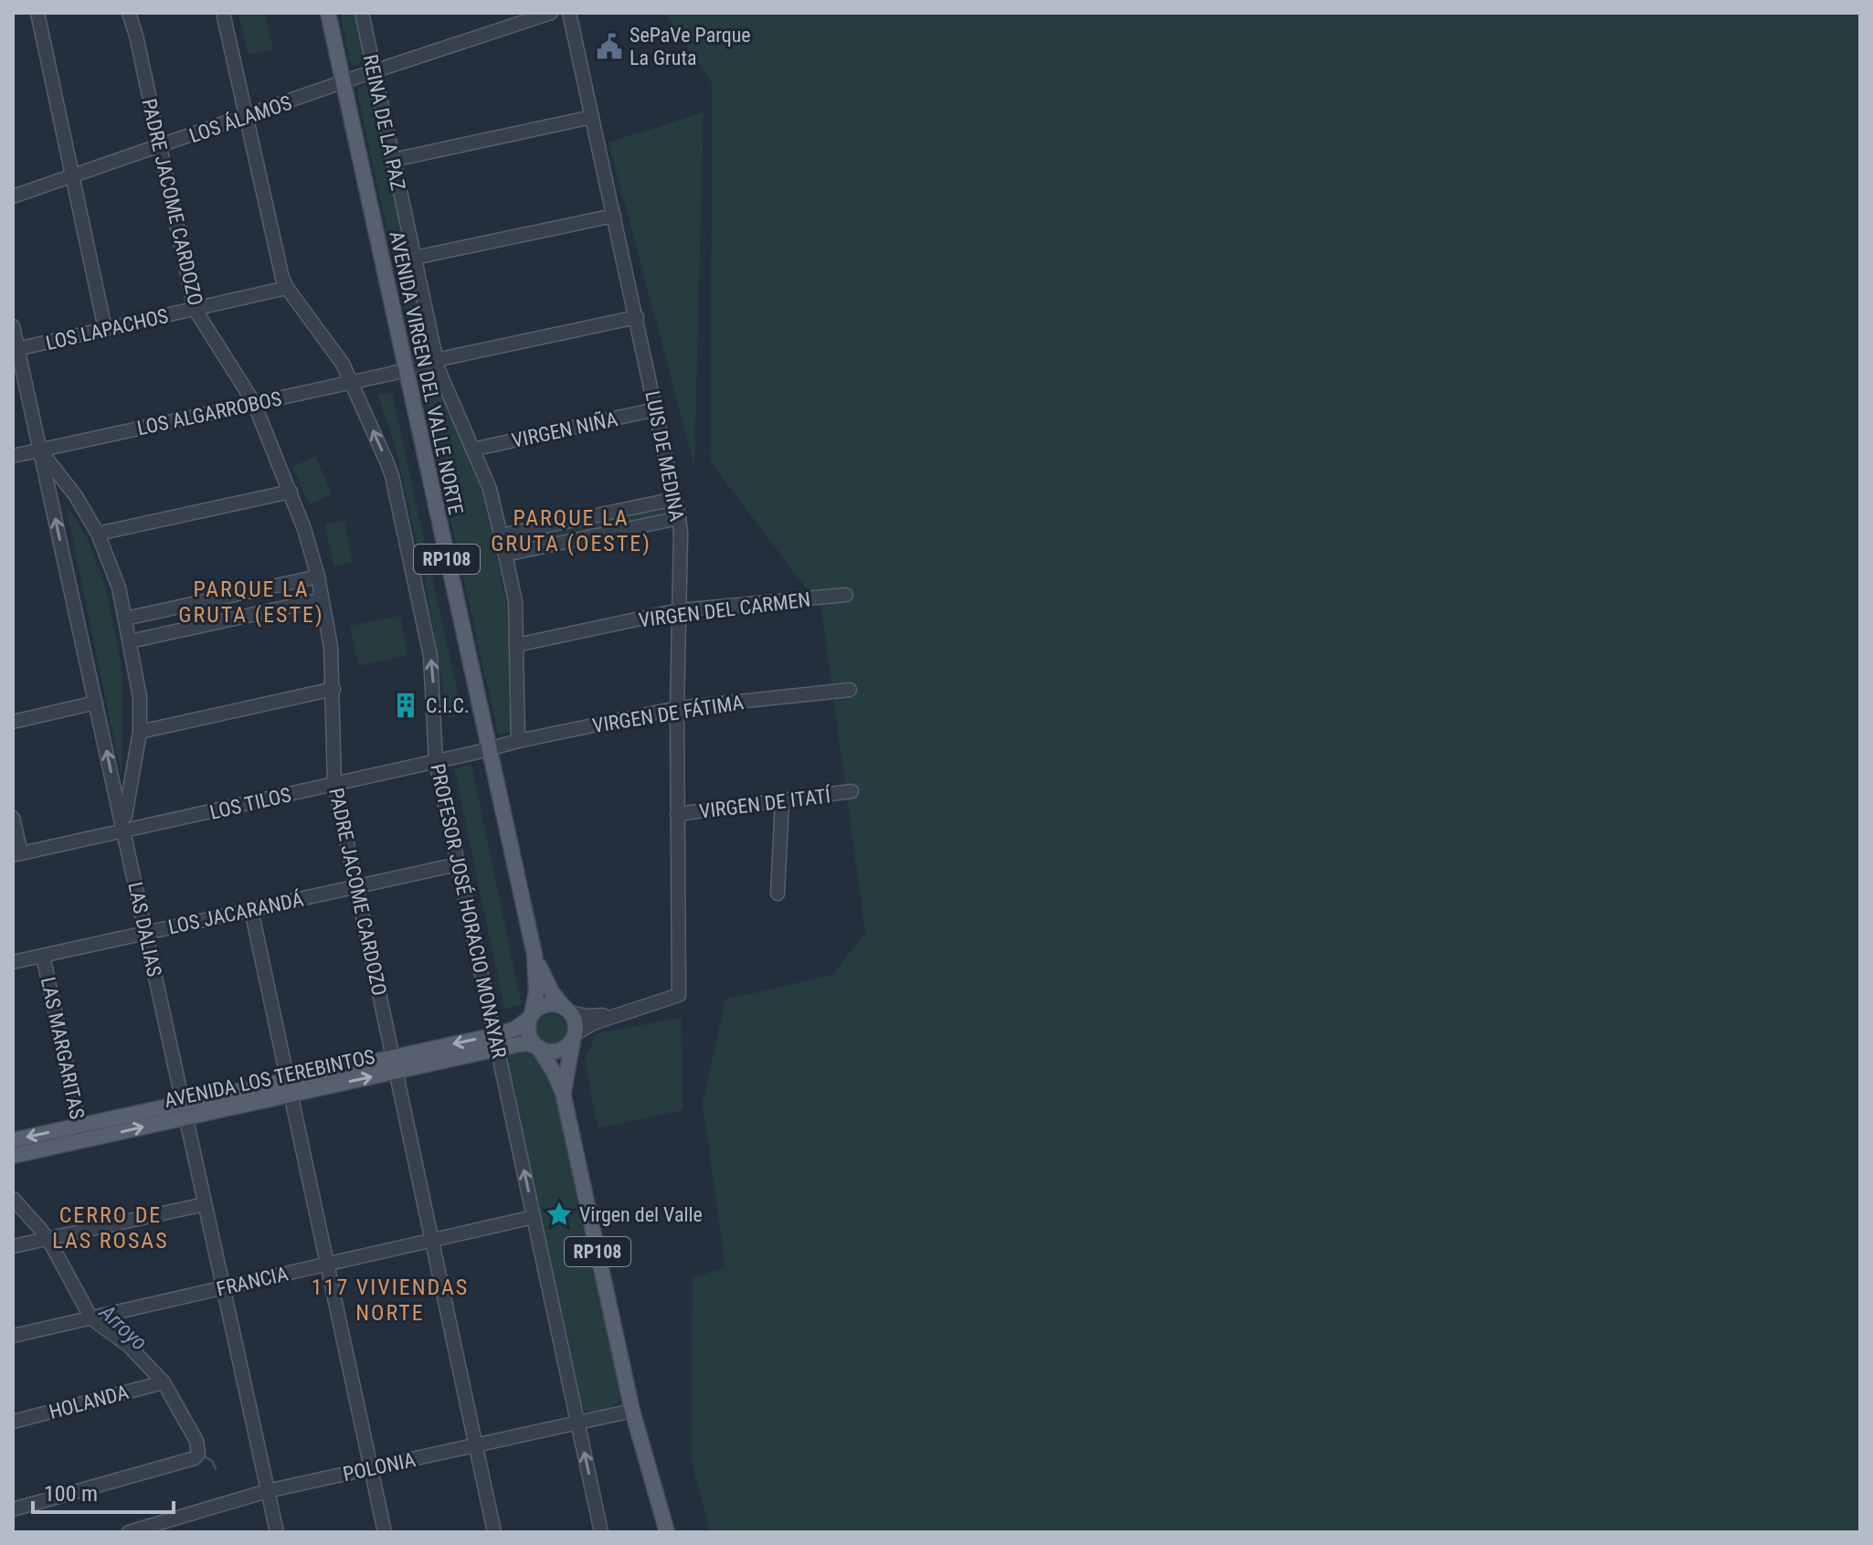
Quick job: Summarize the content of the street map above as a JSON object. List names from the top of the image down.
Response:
{
  "streets": {
    "main road": ["AVENIDA VIRGEN DEL VALLE NORTE", "RP108", "AVENIDA LOS TEREBINTOS"],
    "street": [
      "LOS ÁLAMOS",
      "REINA DE LA PAZ",
      "PADRE JACOME CARDOZO",
      "LOS LAPACHOS",
      "LOS ALGARROBOS",
      "VIRGEN NIÑA",
      "LUIS DE MEDINA",
      "VIRGEN DEL CARMEN",
      "VIRGEN DE FÁTIMA",
      "LOS TILOS",
      "VIRGEN DE ITATÍ",
      "PROFESOR JOSÉ HORACIO MONAYAR",
      "LOS JACARANDÁ",
      "LAS DALIAS",
      "LAS MARGARITAS",
      "FRANCIA",
      "HOLANDA",
      "POLONIA"
    ]
  },
  "crossings": [
    ["LOS ÁLAMOS", "REINA DE LA PAZ"],
    ["LOS ÁLAMOS", "PADRE JACOME CARDOZO"],
    ["LOS ÁLAMOS", "AVENIDA VIRGEN DEL VALLE NORTE"],
    ["LOS ÁLAMOS", "PROFESOR JOSÉ HORACIO MONAYAR"],
    ["REINA DE LA PAZ", "LOS ALGARROBOS"],
    ["REINA DE LA PAZ", "VIRGEN NIÑA"],
    ["REINA DE LA PAZ", "VIRGEN DEL CARMEN"],
    ["REINA DE LA PAZ", "VIRGEN DE FÁTIMA"],
    ["PADRE JACOME CARDOZO", "LOS LAPACHOS"],
    ["PADRE JACOME CARDOZO", "LOS ALGARROBOS"],
    ["PADRE JACOME CARDOZO", "LOS TILOS"],
    ["PADRE JACOME CARDOZO", "LOS JACARANDÁ"],
    ["PADRE JACOME CARDOZO", "AVENIDA LOS TEREBINTOS"],
    ["PADRE JACOME CARDOZO", "FRANCIA"],
    ["PADRE JACOME CARDOZO", "POLONIA"],
    ["LOS LAPACHOS", "PROFESOR JOSÉ HORACIO MONAYAR"],
    ["LOS LAPACHOS", "LAS DALIAS"],
    ["AVENIDA VIRGEN DEL VALLE NORTE", "LOS ALGARROBOS"],
    ["AVENIDA VIRGEN DEL VALLE NORTE", "RP108"],
    ["AVENIDA VIRGEN DEL VALLE NORTE", "VIRGEN DE FÁTIMA"],
    ["AVENIDA VIRGEN DEL VALLE NORTE", "LOS TILOS"],
    ["AVENIDA VIRGEN DEL VALLE NORTE", "AVENIDA LOS TEREBINTOS"],
    ["LOS ALGARROBOS", "LUIS DE MEDINA"],
    ["LOS ALGARROBOS", "PROFESOR JOSÉ HORACIO MONAYAR"],
    ["LOS ALGARROBOS", "LAS DALIAS"],
    ["VIRGEN NIÑA", "LUIS DE MEDINA"],
    ["LUIS DE MEDINA", "VIRGEN DEL CARMEN"],
    ["LUIS DE MEDINA", "VIRGEN DE FÁTIMA"],
    ["LUIS DE MEDINA", "VIRGEN DE ITATÍ"],
    ["RP108", "AVENIDA LOS TEREBINTOS"],
    ["RP108", "POLONIA"],
    ["VIRGEN DE FÁTIMA", "LOS TILOS"],
    ["LOS TILOS", "PROFESOR JOSÉ HORACIO MONAYAR"],
    ["LOS TILOS", "LAS DALIAS"],
    ["PROFESOR JOSÉ HORACIO MONAYAR", "LOS JACARANDÁ"],
    ["PROFESOR JOSÉ HORACIO MONAYAR", "AVENIDA LOS TEREBINTOS"],
    ["PROFESOR JOSÉ HORACIO MONAYAR", "FRANCIA"],
    ["PROFESOR JOSÉ HORACIO MONAYAR", "POLONIA"],
    ["LOS JACARANDÁ", "LAS DALIAS"],
    ["LOS JACARANDÁ", "LAS MARGARITAS"],
    ["LAS DALIAS", "AVENIDA LOS TEREBINTOS"],
    ["LAS DALIAS", "FRANCIA"],
    ["LAS DALIAS", "POLONIA"],
    ["LAS MARGARITAS", "AVENIDA LOS TEREBINTOS"]
  ],
  "one_way": ["PROFESOR JOSÉ HORACIO MONAYAR"],
  "districts": [
    "PARQUE LA GRUTA (OESTE)",
    "PARQUE LA GRUTA (ESTE)",
    "CERRO DE LAS ROSAS",
    "117 VIVIENDAS NORTE"
  ],
  "water": ["Arroyo"],
  "places": {
    "public building": ["SePaVe Parque La Gruta"],
    "building": ["C.I.C."],
    "place": ["Virgen del Valle"]
  },
  "scale_bar": "100 m"
}
